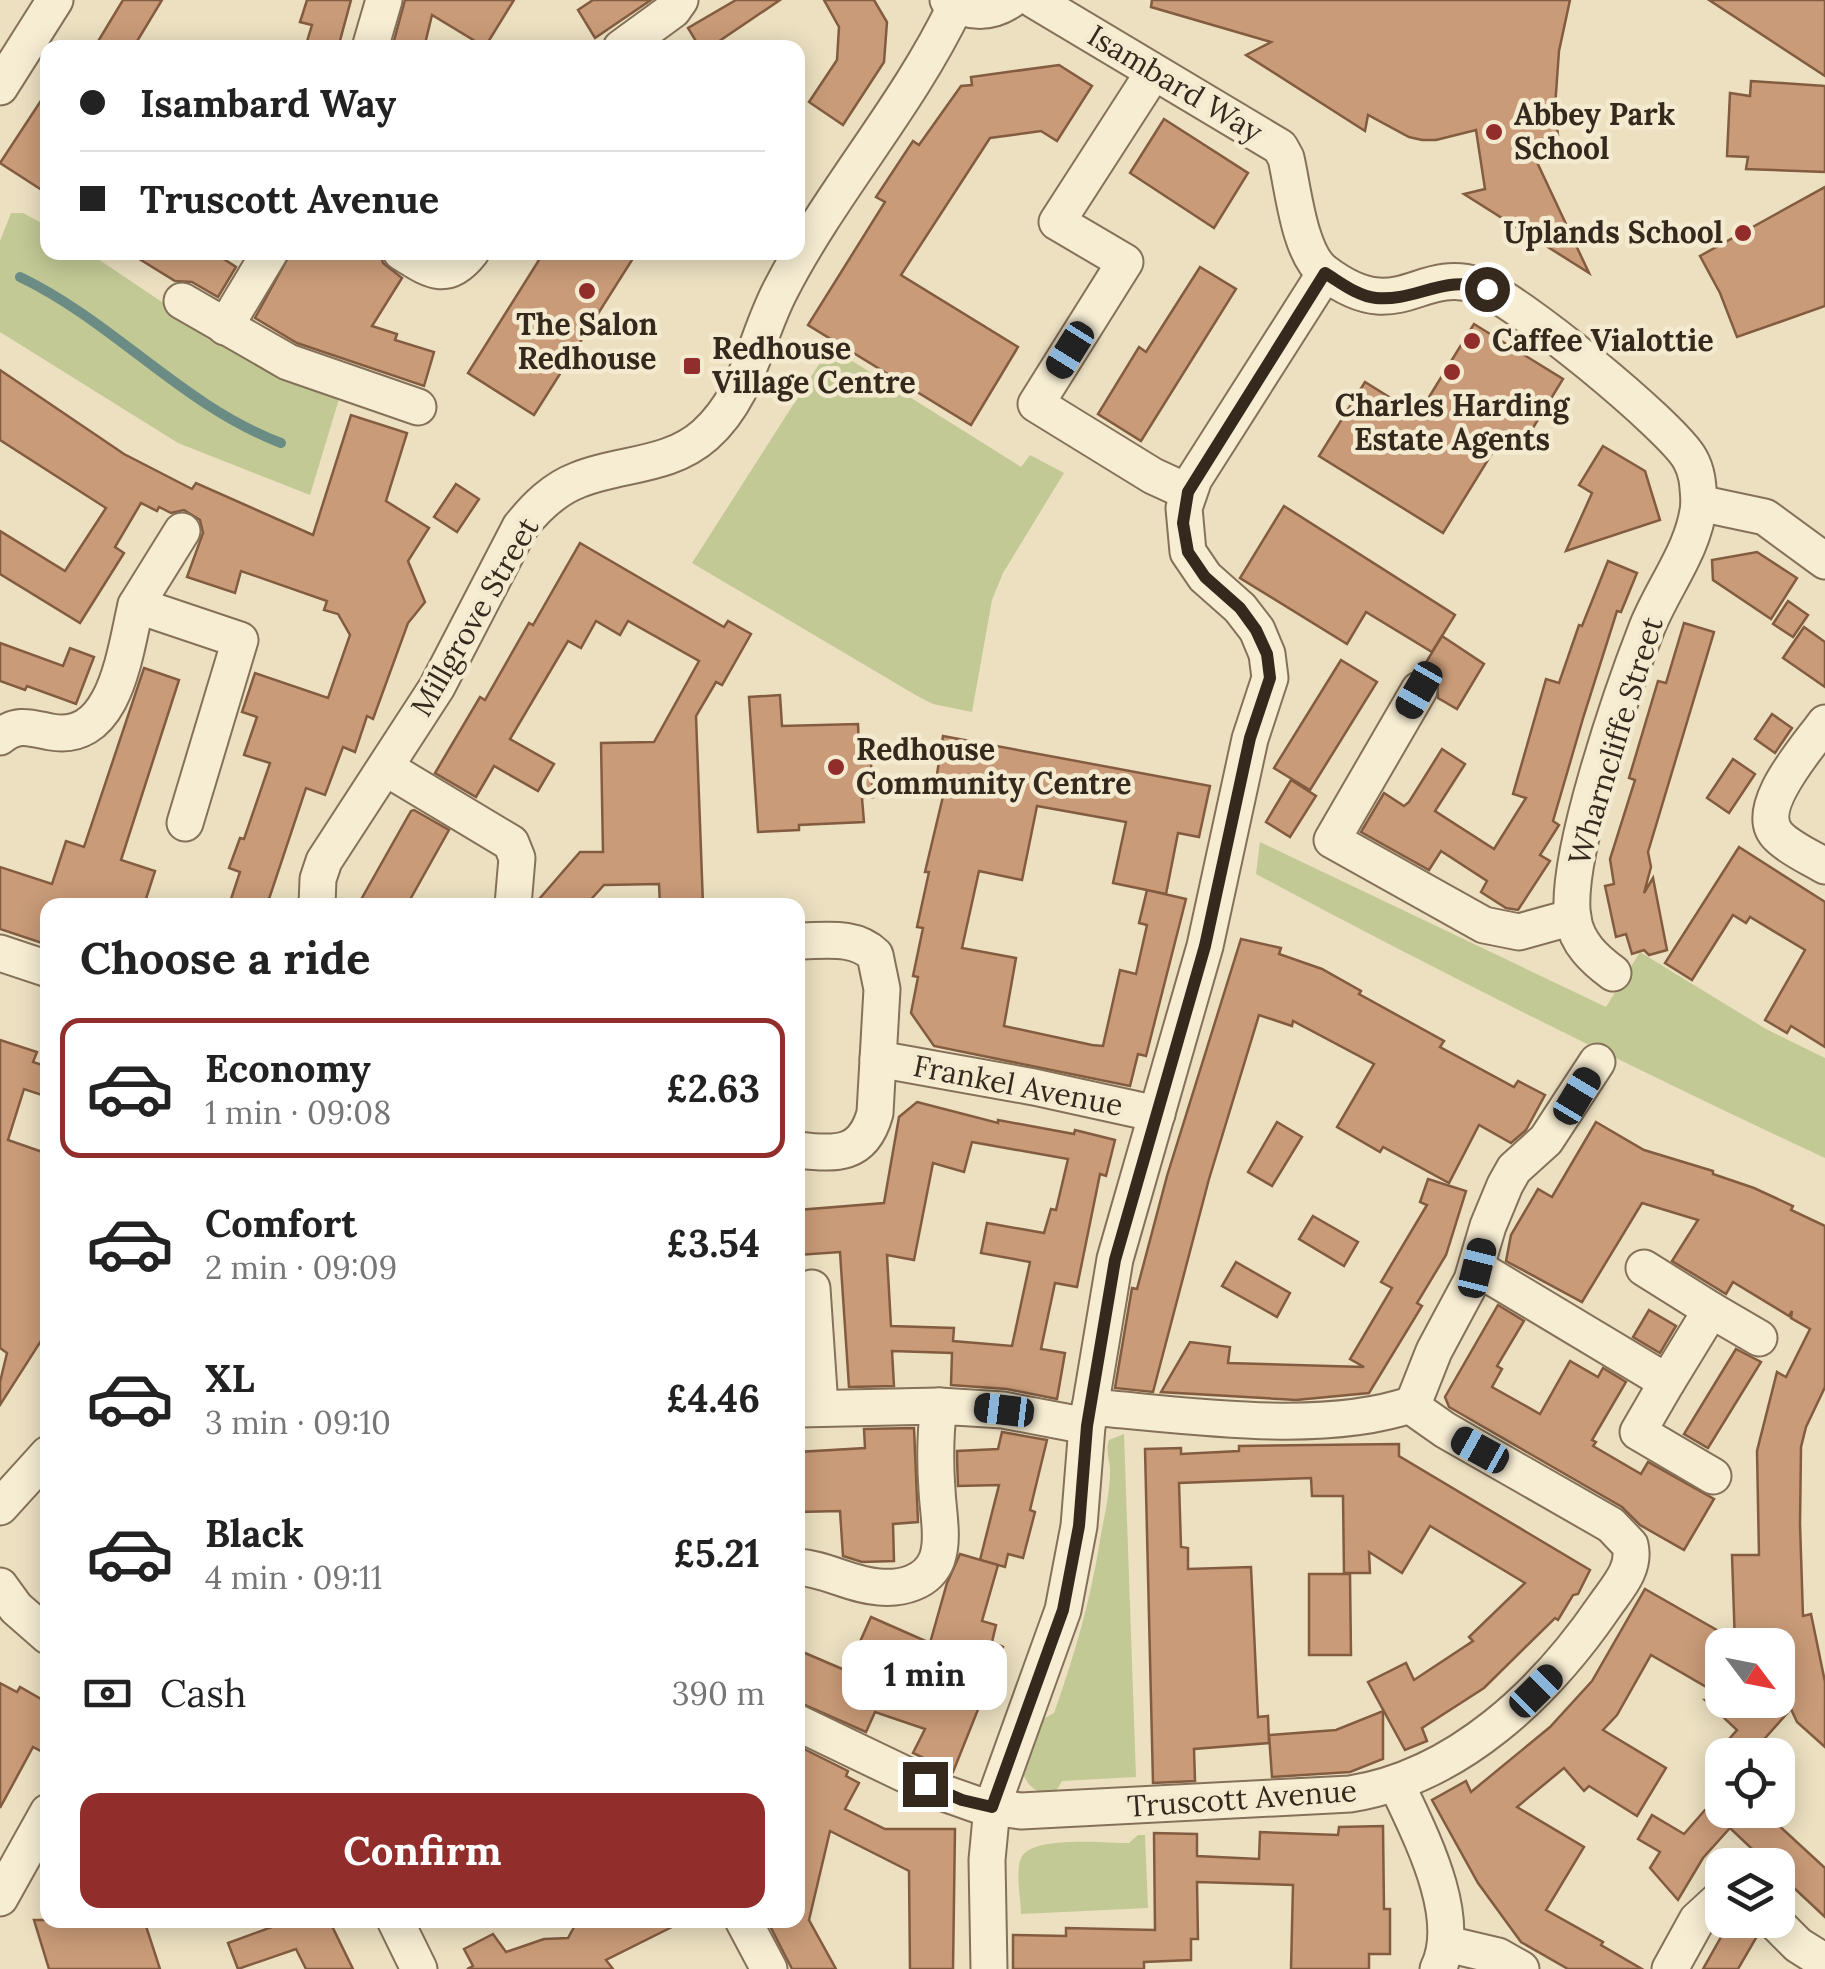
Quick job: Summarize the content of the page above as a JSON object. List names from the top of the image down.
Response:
{
  "streets": {
    "street": [
      "Isambard Way",
      "Millgrove Street",
      "Wharncliffe Street",
      "Frankel Avenue",
      "Truscott Avenue"
    ]
  },
  "places": {
    "other": [
      "Abbey Park School",
      "Uplands School",
      "The Salon Redhouse",
      "Caffee Vialottie",
      "Charles Harding Estate Agents",
      "Redhouse Community Centre"
    ],
    "transit": ["Redhouse Village Centre"]
  },
  "north": "bottom right",
  "page": {
    "banner": ["Isambard Way", "Truscott Avenue"],
    "heading": "Choose a ride",
    "list": [
      {
        "name": "Economy",
        "note": "1 min · 09:08",
        "value": "£2.63"
      },
      {
        "name": "Comfort",
        "note": "2 min · 09:09",
        "value": "£3.54"
      },
      {
        "name": "XL",
        "note": "3 min · 09:10",
        "value": "£4.46"
      },
      {
        "name": "Black",
        "note": "4 min · 09:11",
        "value": "£5.21"
      }
    ],
    "pay": ["Cash", "390 m"],
    "bubble": "1 min",
    "buttons": "Confirm"
  }
}
